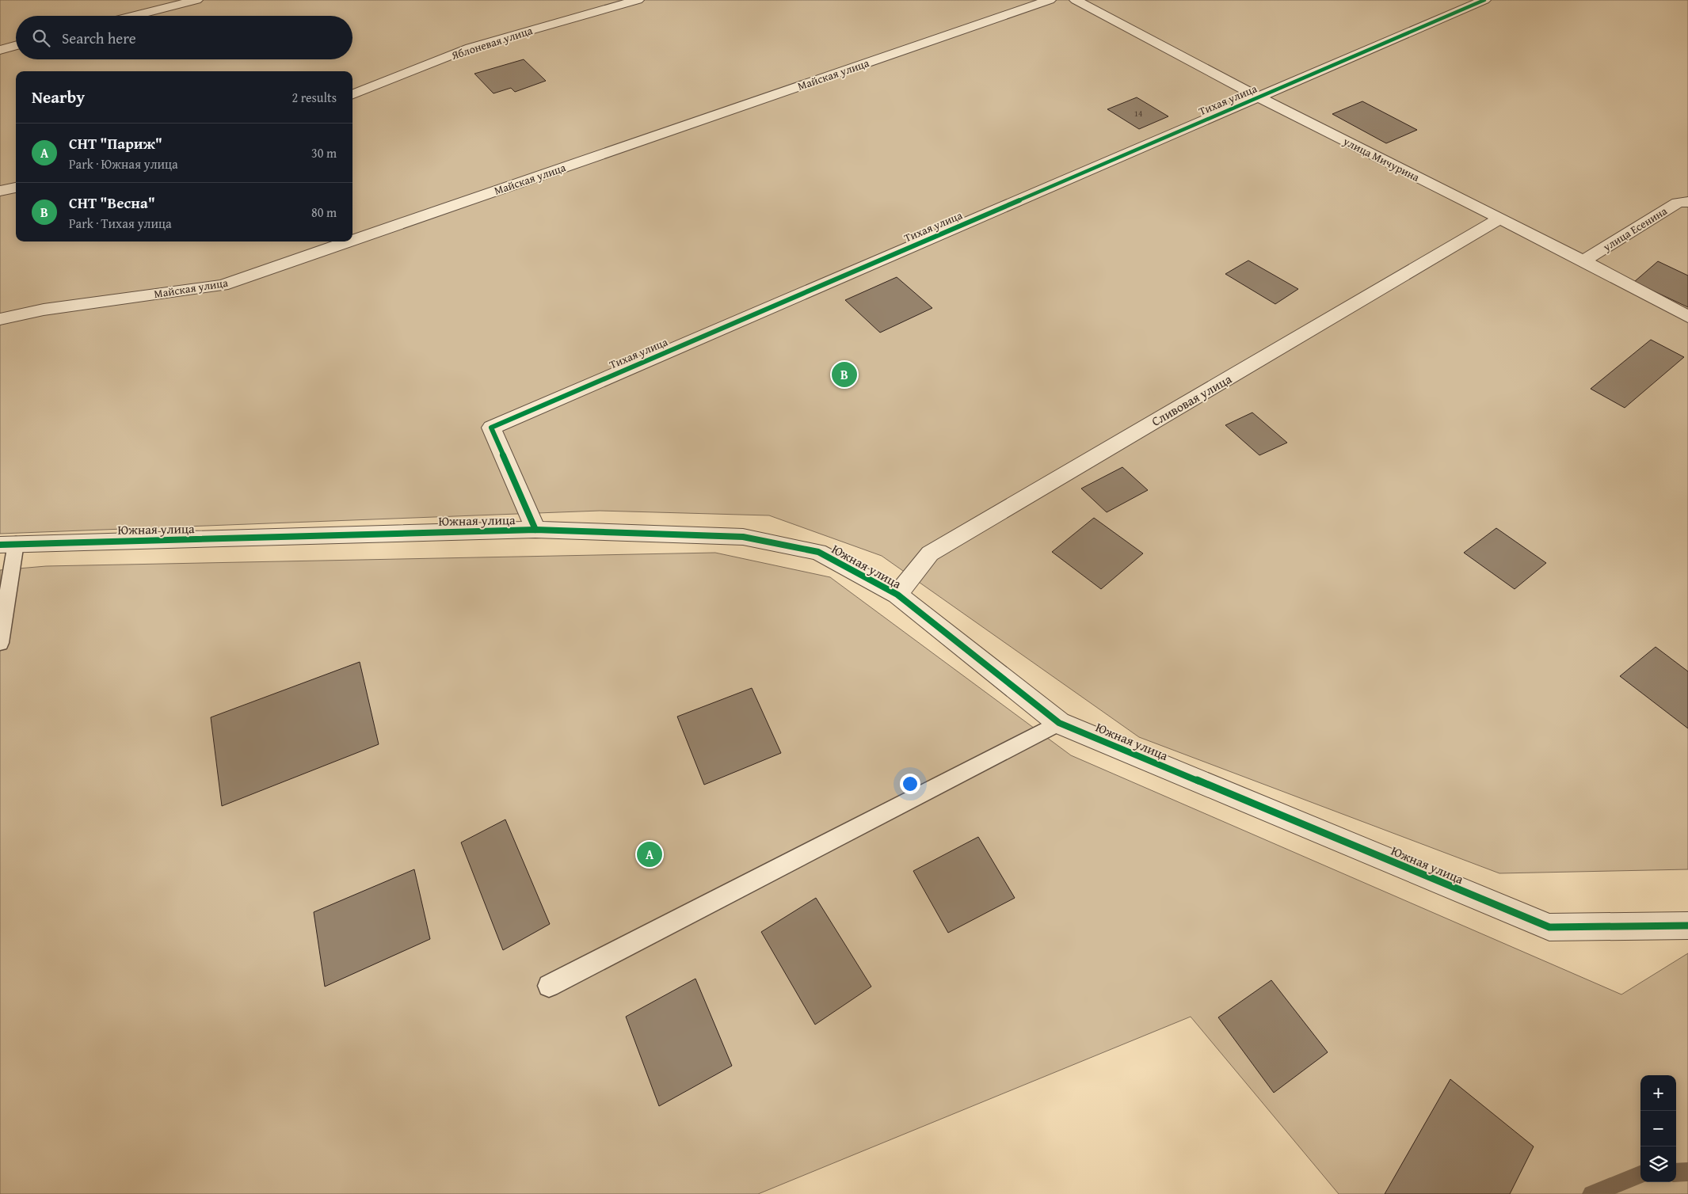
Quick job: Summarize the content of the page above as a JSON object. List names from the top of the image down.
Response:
{
  "streets": {
    "street": [
      "Яблоневая улица",
      "Майская улица",
      "Тихая улица",
      "улица Мичурина",
      "улица Есенина",
      "Сливовая улица",
      "Южная улица"
    ]
  },
  "crossings": [
    ["Тихая улица", "улица Мичурина"],
    ["Тихая улица", "Южная улица"],
    ["улица Мичурина", "улица Есенина"],
    ["улица Мичурина", "Сливовая улица"],
    ["Сливовая улица", "Южная улица"]
  ],
  "house_numbers": ["14"],
  "page": {
    "search": "Search here",
    "heading": ["Nearby", "2 results"],
    "list": [
      {
        "mark": "A",
        "name": "СНТ \"Париж\"",
        "note": "Park · Южная улица",
        "value": "30 m"
      },
      {
        "mark": "B",
        "name": "СНТ \"Весна\"",
        "note": "Park · Тихая улица",
        "value": "80 m"
      }
    ],
    "pins": ["B", "A"],
    "map_buttons": ["+", "−"]
  }
}
